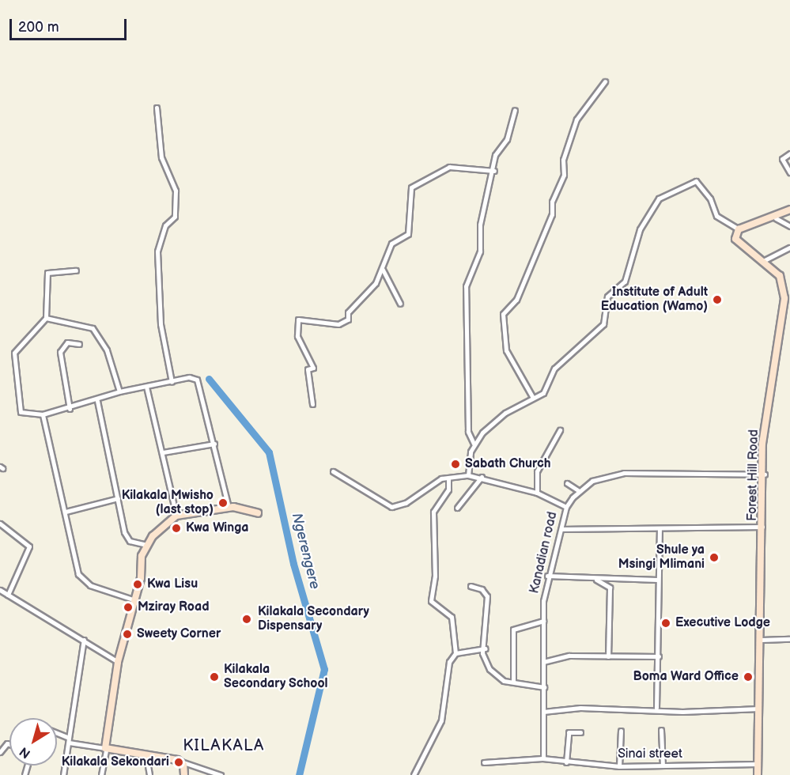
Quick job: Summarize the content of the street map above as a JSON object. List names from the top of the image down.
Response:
{
  "streets": {
    "street": ["Forest Hill Road", "Kanadian road", "Sinai street"]
  },
  "crossings": [
    ["Forest Hill Road", "Kanadian road"],
    ["Forest Hill Road", "Sinai street"],
    ["Kanadian road", "Sinai street"]
  ],
  "districts": ["KILAKALA"],
  "water": ["Ngerengere"],
  "places": [
    "Institute of Adult Education (Wamo)",
    "Sabath Church",
    "Kilakala Mwisho (last stop)",
    "Kwa Winga",
    "Shule ya Msingi Mlimani",
    "Kwa Lisu",
    "Mziray Road",
    "Kilakala Secondary Dispensary",
    "Executive Lodge",
    "Sweety Corner",
    "Kilakala Secondary School",
    "Boma Ward Office",
    "Kilakala Sekondari"
  ],
  "scale_bar": "200 m",
  "north": "bottom left"
}
